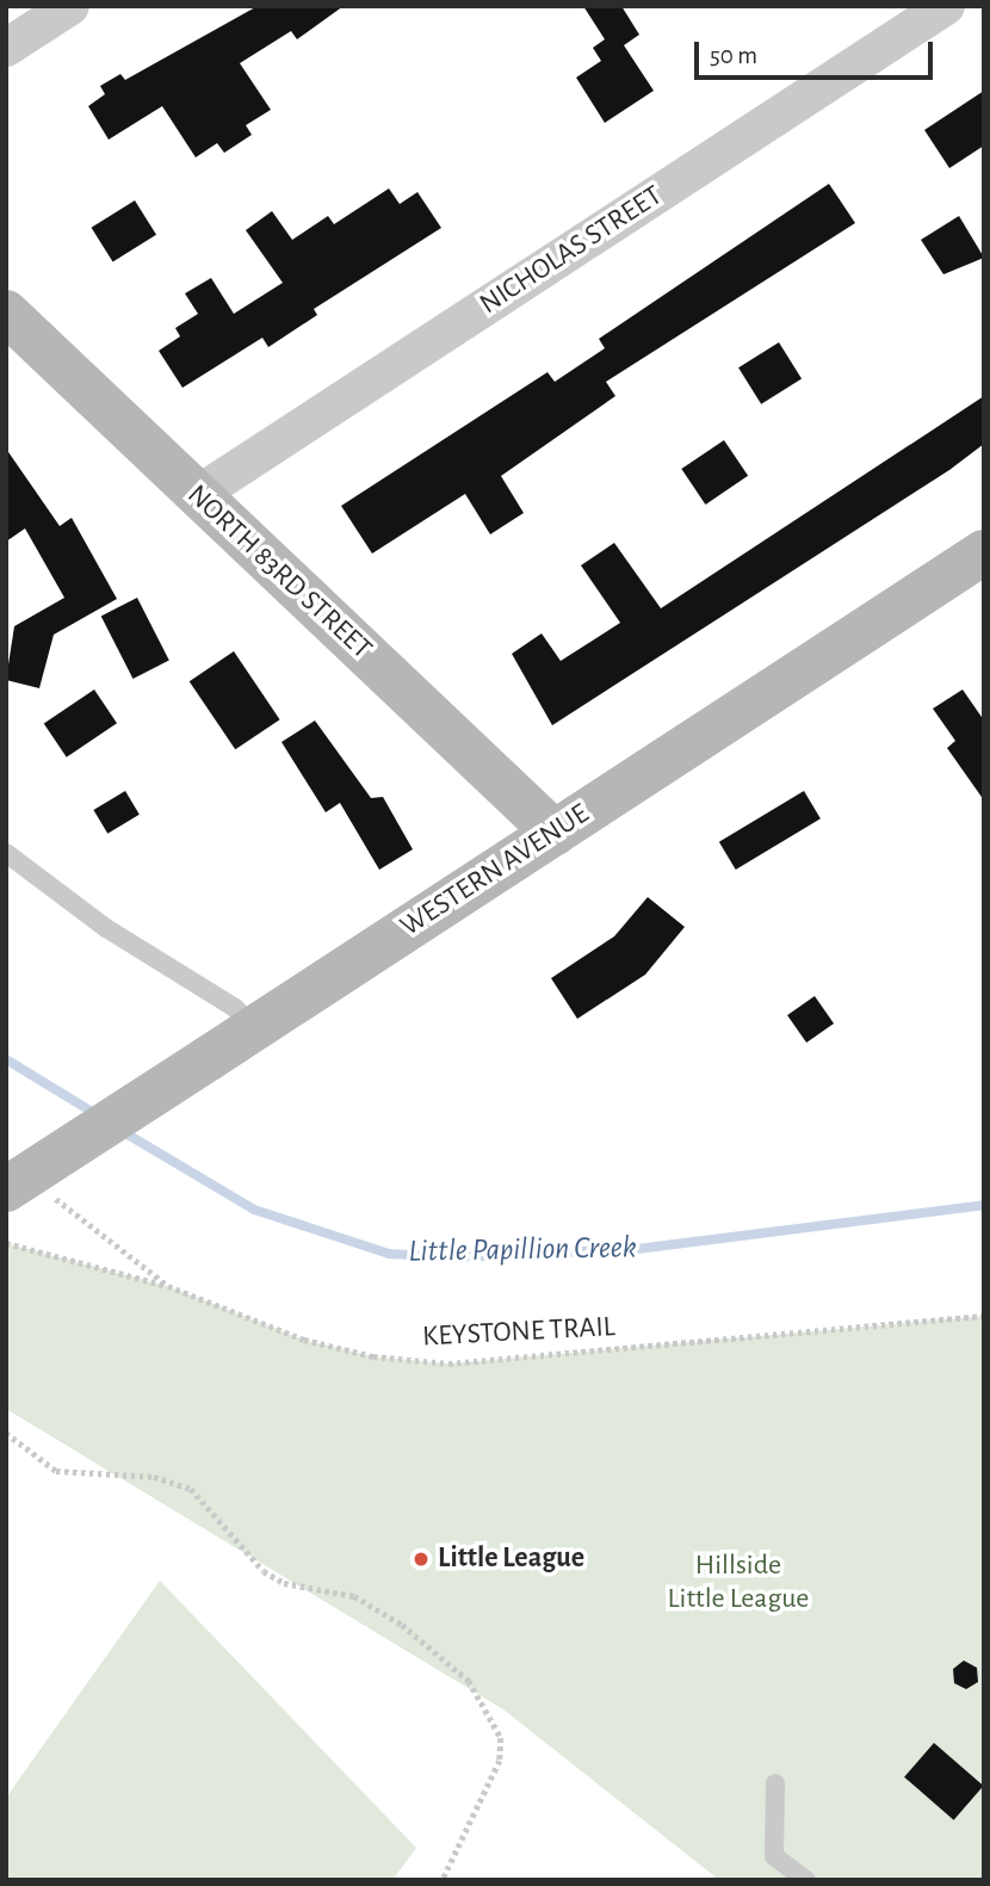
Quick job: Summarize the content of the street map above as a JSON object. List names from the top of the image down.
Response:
{
  "streets": {
    "street": ["NICHOLAS STREET", "NORTH 83RD STREET", "WESTERN AVENUE"],
    "path": ["KEYSTONE TRAIL"]
  },
  "crossings": [
    ["NICHOLAS STREET", "NORTH 83RD STREET"],
    ["NORTH 83RD STREET", "WESTERN AVENUE"],
    ["WESTERN AVENUE", "KEYSTONE TRAIL"]
  ],
  "water": ["Little Papillion Creek"],
  "parks": ["Hillside Little League"],
  "places": ["Little League"],
  "scale_bar": "50 m"
}
